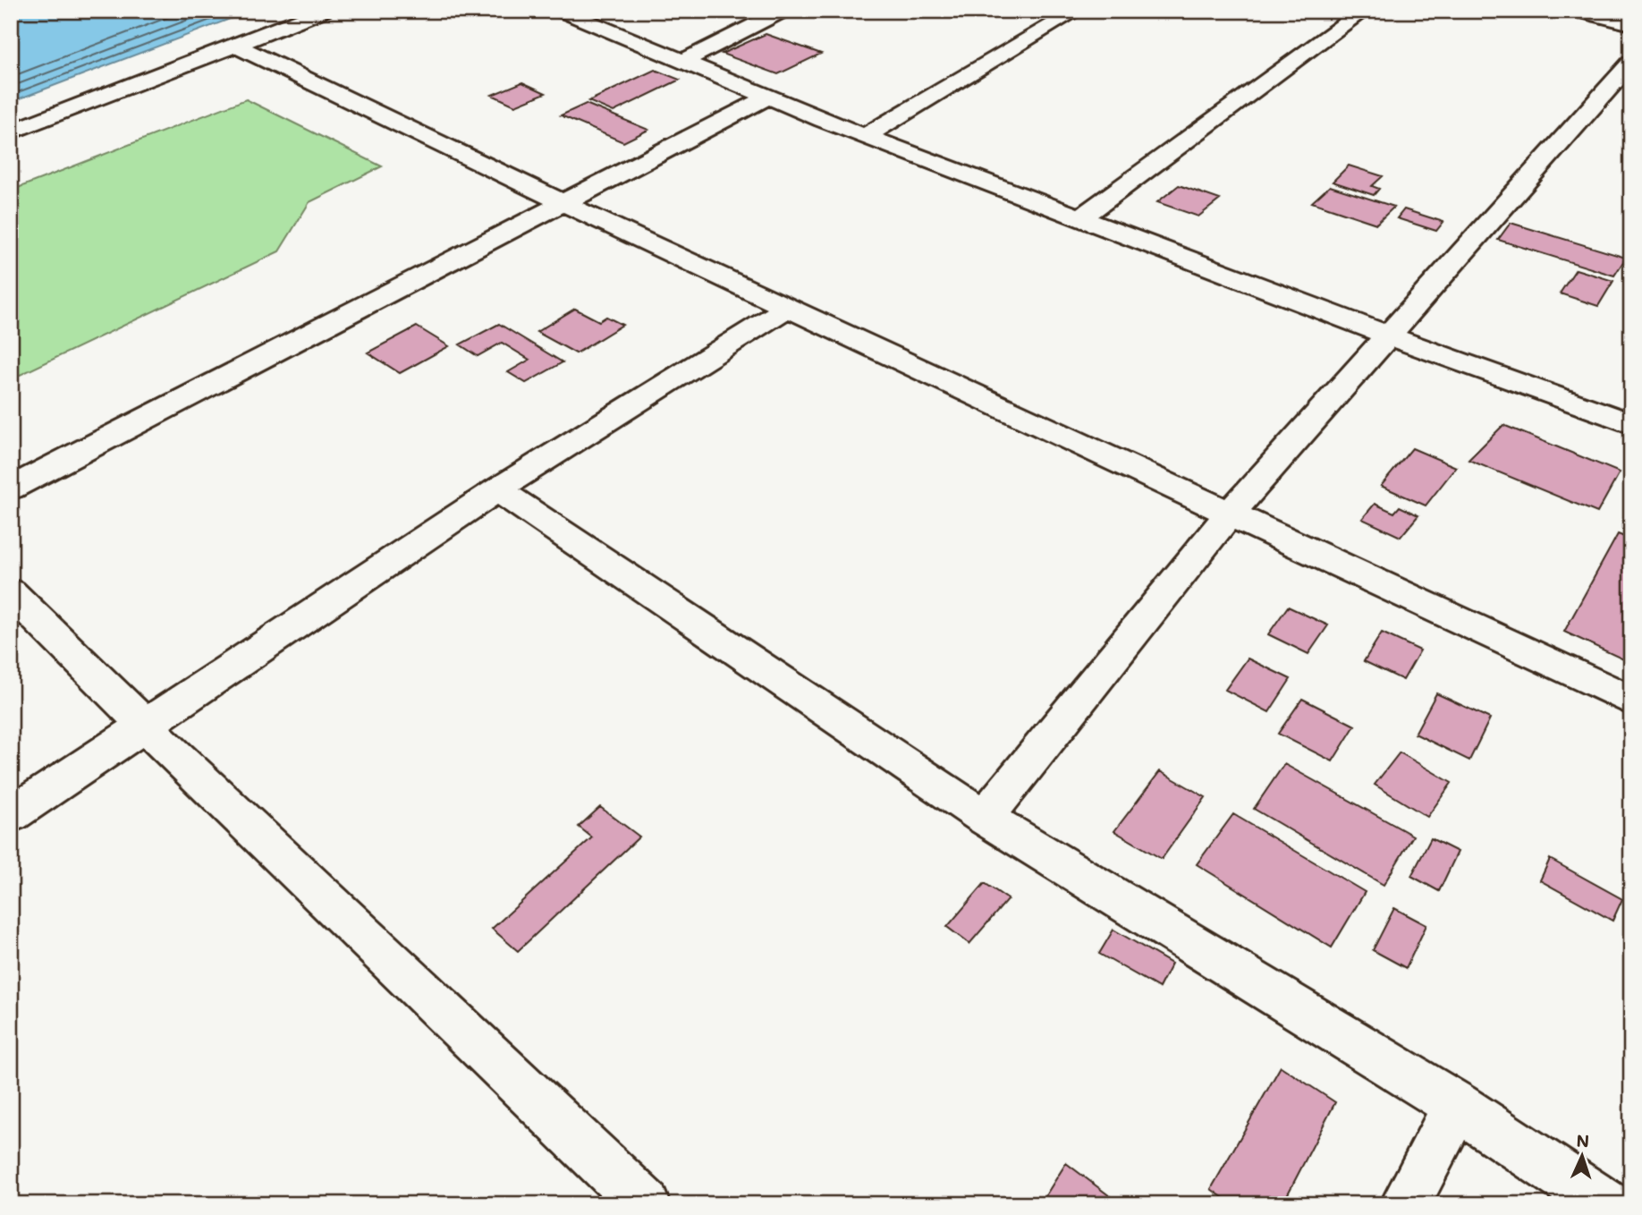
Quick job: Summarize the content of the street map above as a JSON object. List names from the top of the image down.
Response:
{
  "north": "top"
}
